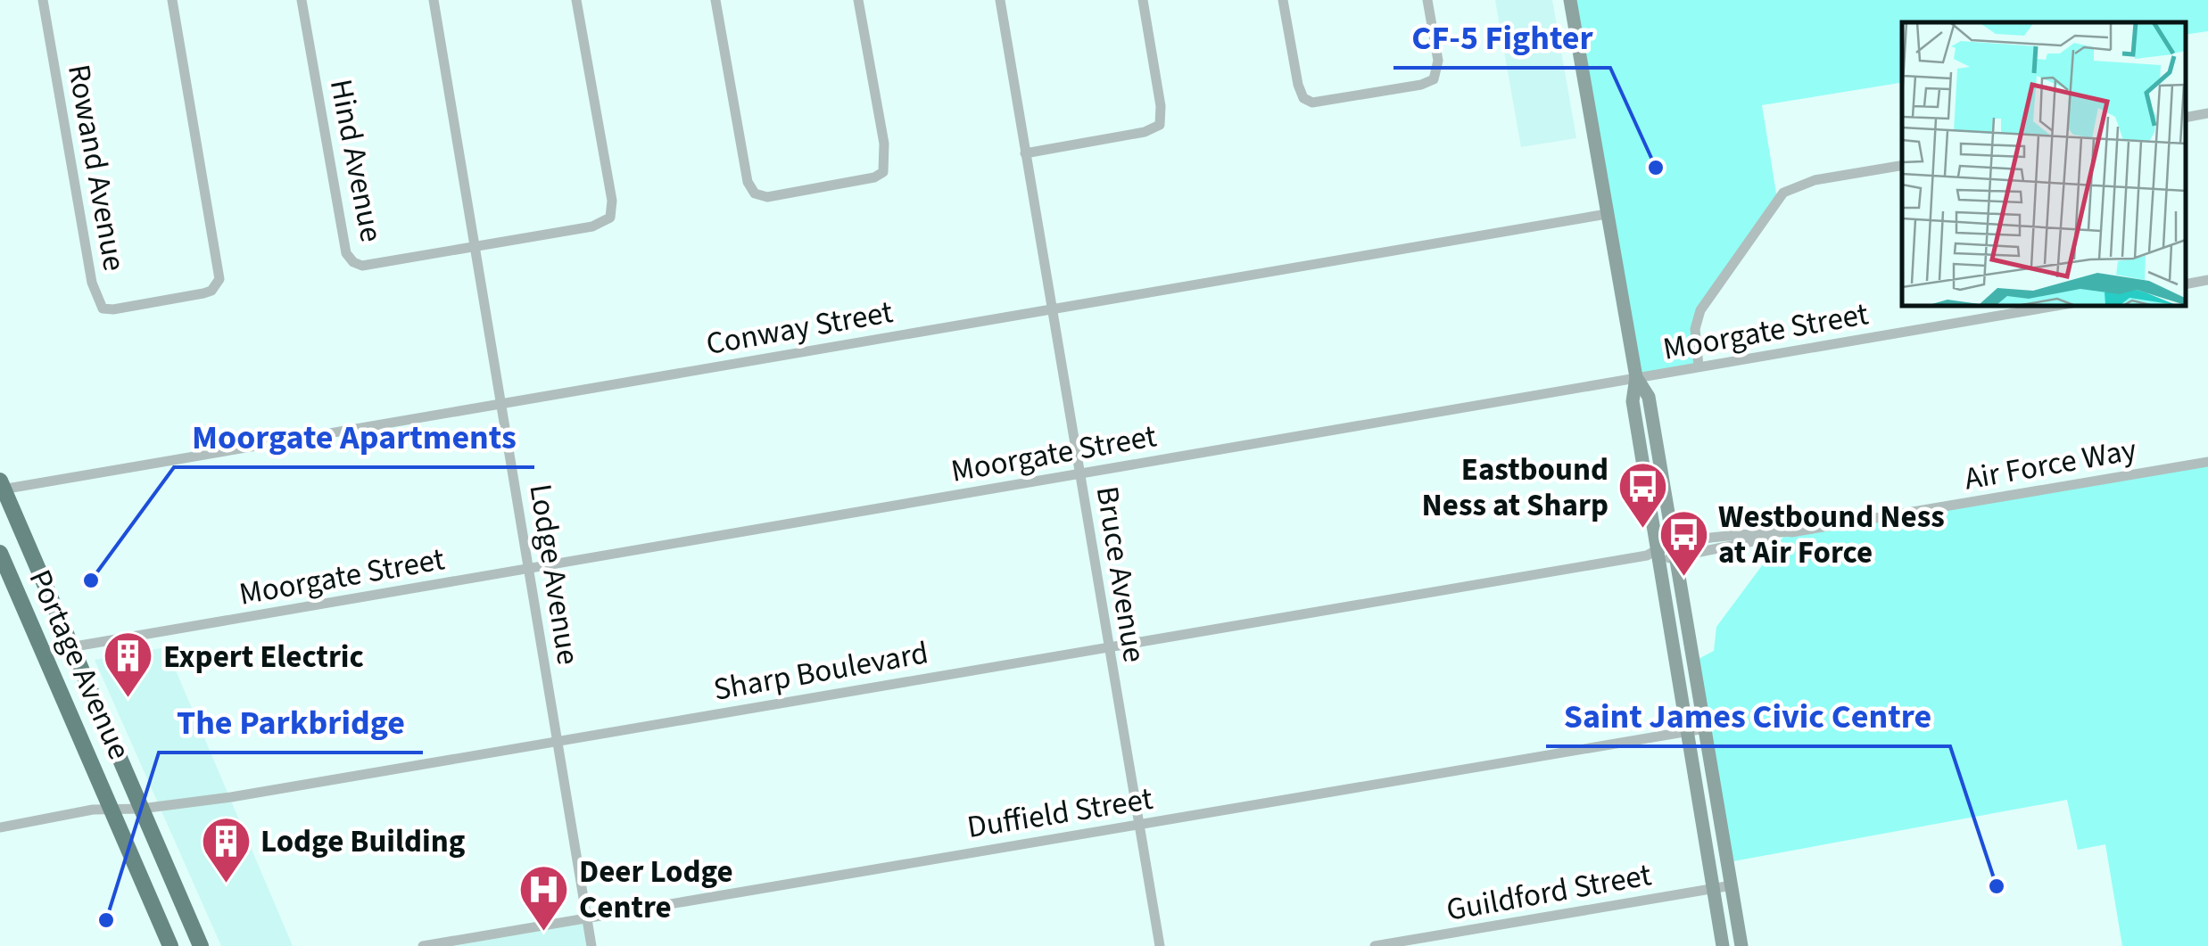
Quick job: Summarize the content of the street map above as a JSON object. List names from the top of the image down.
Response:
{
  "streets": {
    "highway": ["Portage Avenue"],
    "street": [
      "Hind Avenue",
      "Rowand Avenue",
      "Conway Street",
      "Moorgate Street",
      "Air Force Way",
      "Lodge Avenue",
      "Bruce Avenue",
      "Sharp Boulevard",
      "Duffield Street",
      "Guildford Street"
    ]
  },
  "crossings": [
    ["Hind Avenue", "Lodge Avenue"],
    ["Conway Street", "Lodge Avenue"],
    ["Conway Street", "Bruce Avenue"],
    ["Conway Street", "Portage Avenue"],
    ["Moorgate Street", "Lodge Avenue"],
    ["Moorgate Street", "Bruce Avenue"],
    ["Moorgate Street", "Portage Avenue"],
    ["Air Force Way", "Sharp Boulevard"],
    ["Lodge Avenue", "Sharp Boulevard"],
    ["Lodge Avenue", "Duffield Street"],
    ["Bruce Avenue", "Sharp Boulevard"],
    ["Bruce Avenue", "Duffield Street"],
    ["Portage Avenue", "Sharp Boulevard"]
  ],
  "places": {
    "other": [
      "CF-5 Fighter",
      "Moorgate Apartments",
      "Saint James Civic Centre",
      "The Parkbridge"
    ],
    "bus stop": ["Eastbound Ness at Sharp", "Westbound Ness at Air Force"],
    "building": ["Expert Electric", "Lodge Building"],
    "hospital": ["Deer Lodge Centre"]
  }
}
